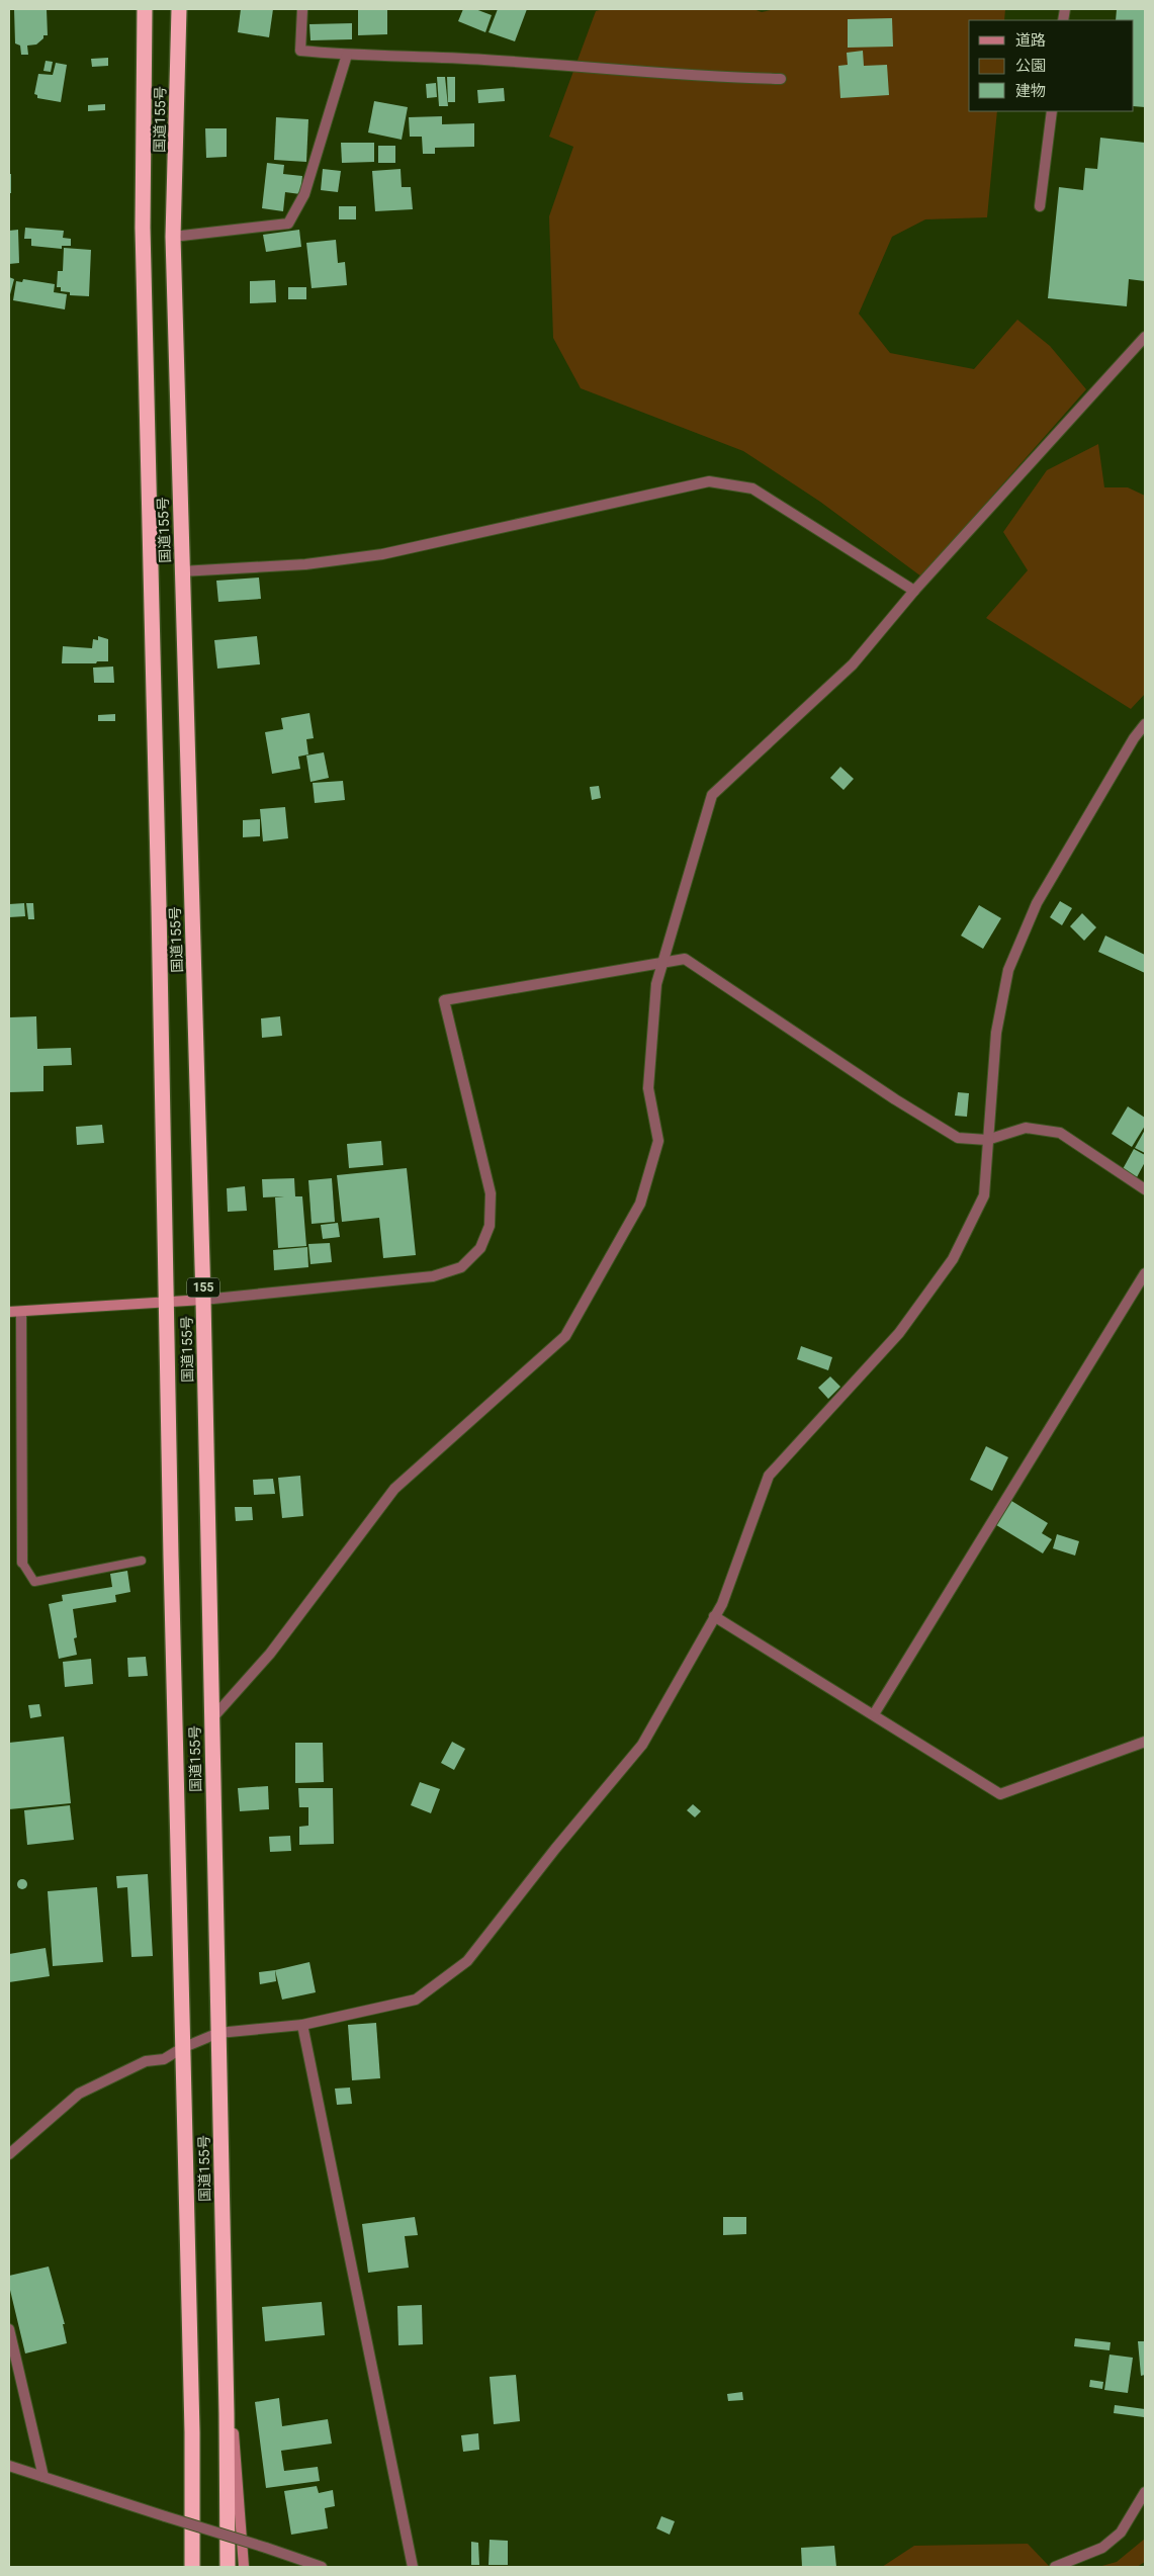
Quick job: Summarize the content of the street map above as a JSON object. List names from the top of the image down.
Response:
{
  "streets": {
    "highway": ["国道155号", "155"]
  },
  "legend": ["道路", "公園", "建物"]
}
